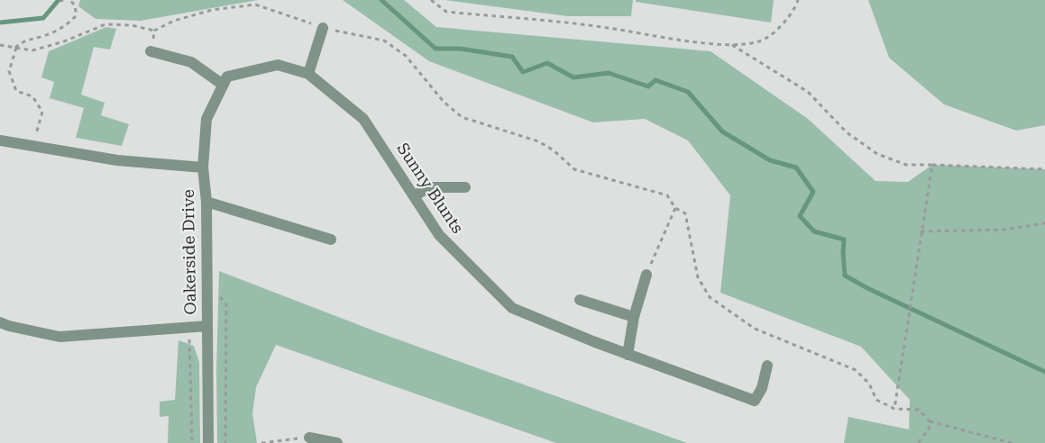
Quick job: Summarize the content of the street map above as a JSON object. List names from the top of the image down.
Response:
{
  "streets": {
    "street": ["Sunny Blunts", "Oakerside Drive"]
  }
}
